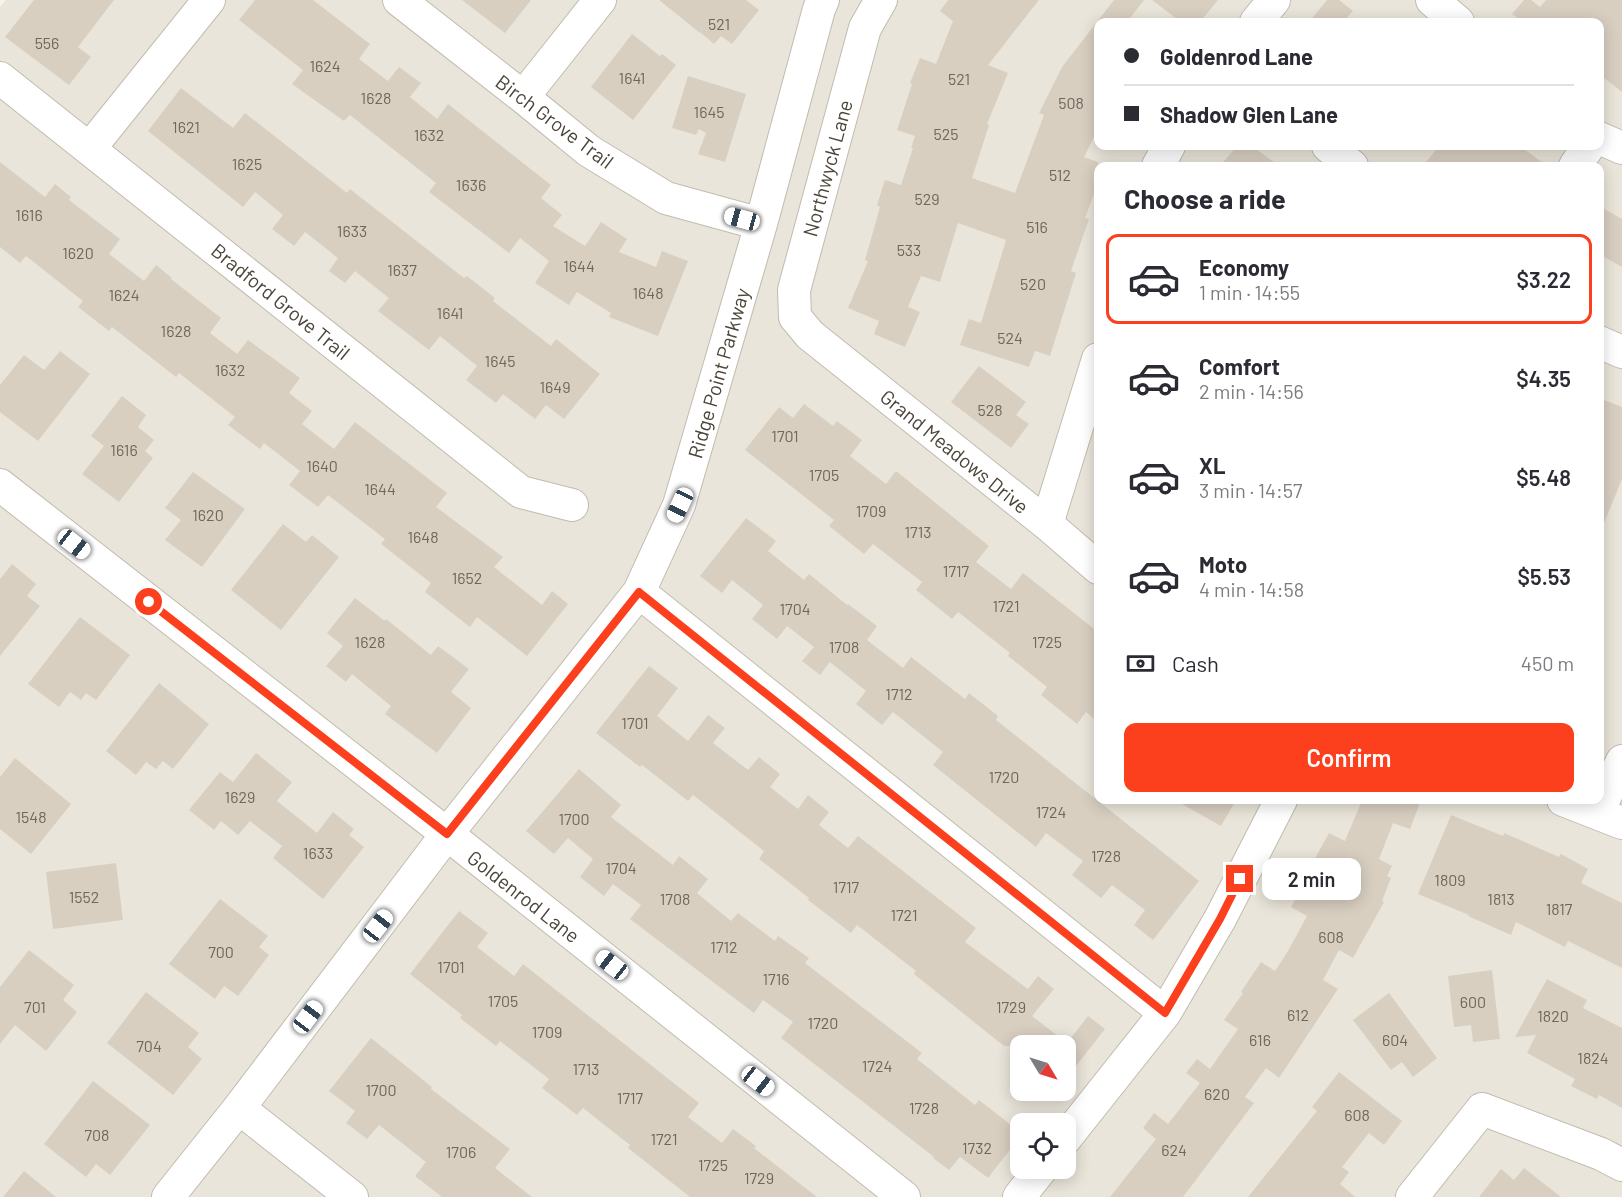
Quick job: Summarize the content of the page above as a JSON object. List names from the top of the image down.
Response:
{
  "streets": {
    "street": [
      "Birch Grove Trail",
      "Northwyck Lane",
      "Bradford Grove Trail",
      "Ridge Point Parkway",
      "Grand Meadows Drive",
      "Goldenrod Lane"
    ]
  },
  "crossings": [
    ["Birch Grove Trail", "Ridge Point Parkway"],
    ["Northwyck Lane", "Grand Meadows Drive"],
    ["Ridge Point Parkway", "Goldenrod Lane"]
  ],
  "house_numbers": [
    "521",
    "556",
    "1624",
    "1641",
    "521",
    "1628",
    "508",
    "1645",
    "1621",
    "525",
    "1632",
    "1625",
    "512",
    "1636",
    "529",
    "1616",
    "516",
    "1633",
    "533",
    "1620",
    "1644",
    "1637",
    "520",
    "1648",
    "1624",
    "1641",
    "1628",
    "524",
    "1645",
    "1632",
    "1649",
    "528",
    "1701",
    "1616",
    "1640",
    "1705",
    "1644",
    "1709",
    "1620",
    "1713",
    "1648",
    "1717",
    "1652",
    "1721",
    "1704",
    "1628",
    "1725",
    "1708",
    "1712",
    "1701",
    "1720",
    "1629",
    "1724",
    "1548",
    "1700",
    "1633",
    "1728",
    "1704",
    "1809",
    "1717",
    "1552",
    "1708",
    "1813",
    "1817",
    "1721",
    "608",
    "1712",
    "700",
    "1701",
    "1716",
    "1705",
    "600",
    "701",
    "1729",
    "612",
    "1820",
    "1720",
    "1709",
    "616",
    "604",
    "704",
    "1824",
    "1724",
    "1713",
    "1700",
    "620",
    "1717",
    "1728",
    "608",
    "708",
    "1721",
    "1732",
    "624",
    "1706",
    "1725",
    "1729"
  ],
  "north": "bottom right",
  "page": {
    "banner": ["Goldenrod Lane", "Shadow Glen Lane"],
    "heading": "Choose a ride",
    "list": [
      {
        "name": "Economy",
        "note": "1 min · 14:55",
        "value": "$3.22"
      },
      {
        "name": "Comfort",
        "note": "2 min · 14:56",
        "value": "$4.35"
      },
      {
        "name": "XL",
        "note": "3 min · 14:57",
        "value": "$5.48"
      },
      {
        "name": "Moto",
        "note": "4 min · 14:58",
        "value": "$5.53"
      }
    ],
    "pay": ["Cash", "450 m"],
    "buttons": "Confirm",
    "bubble": "2 min"
  }
}
